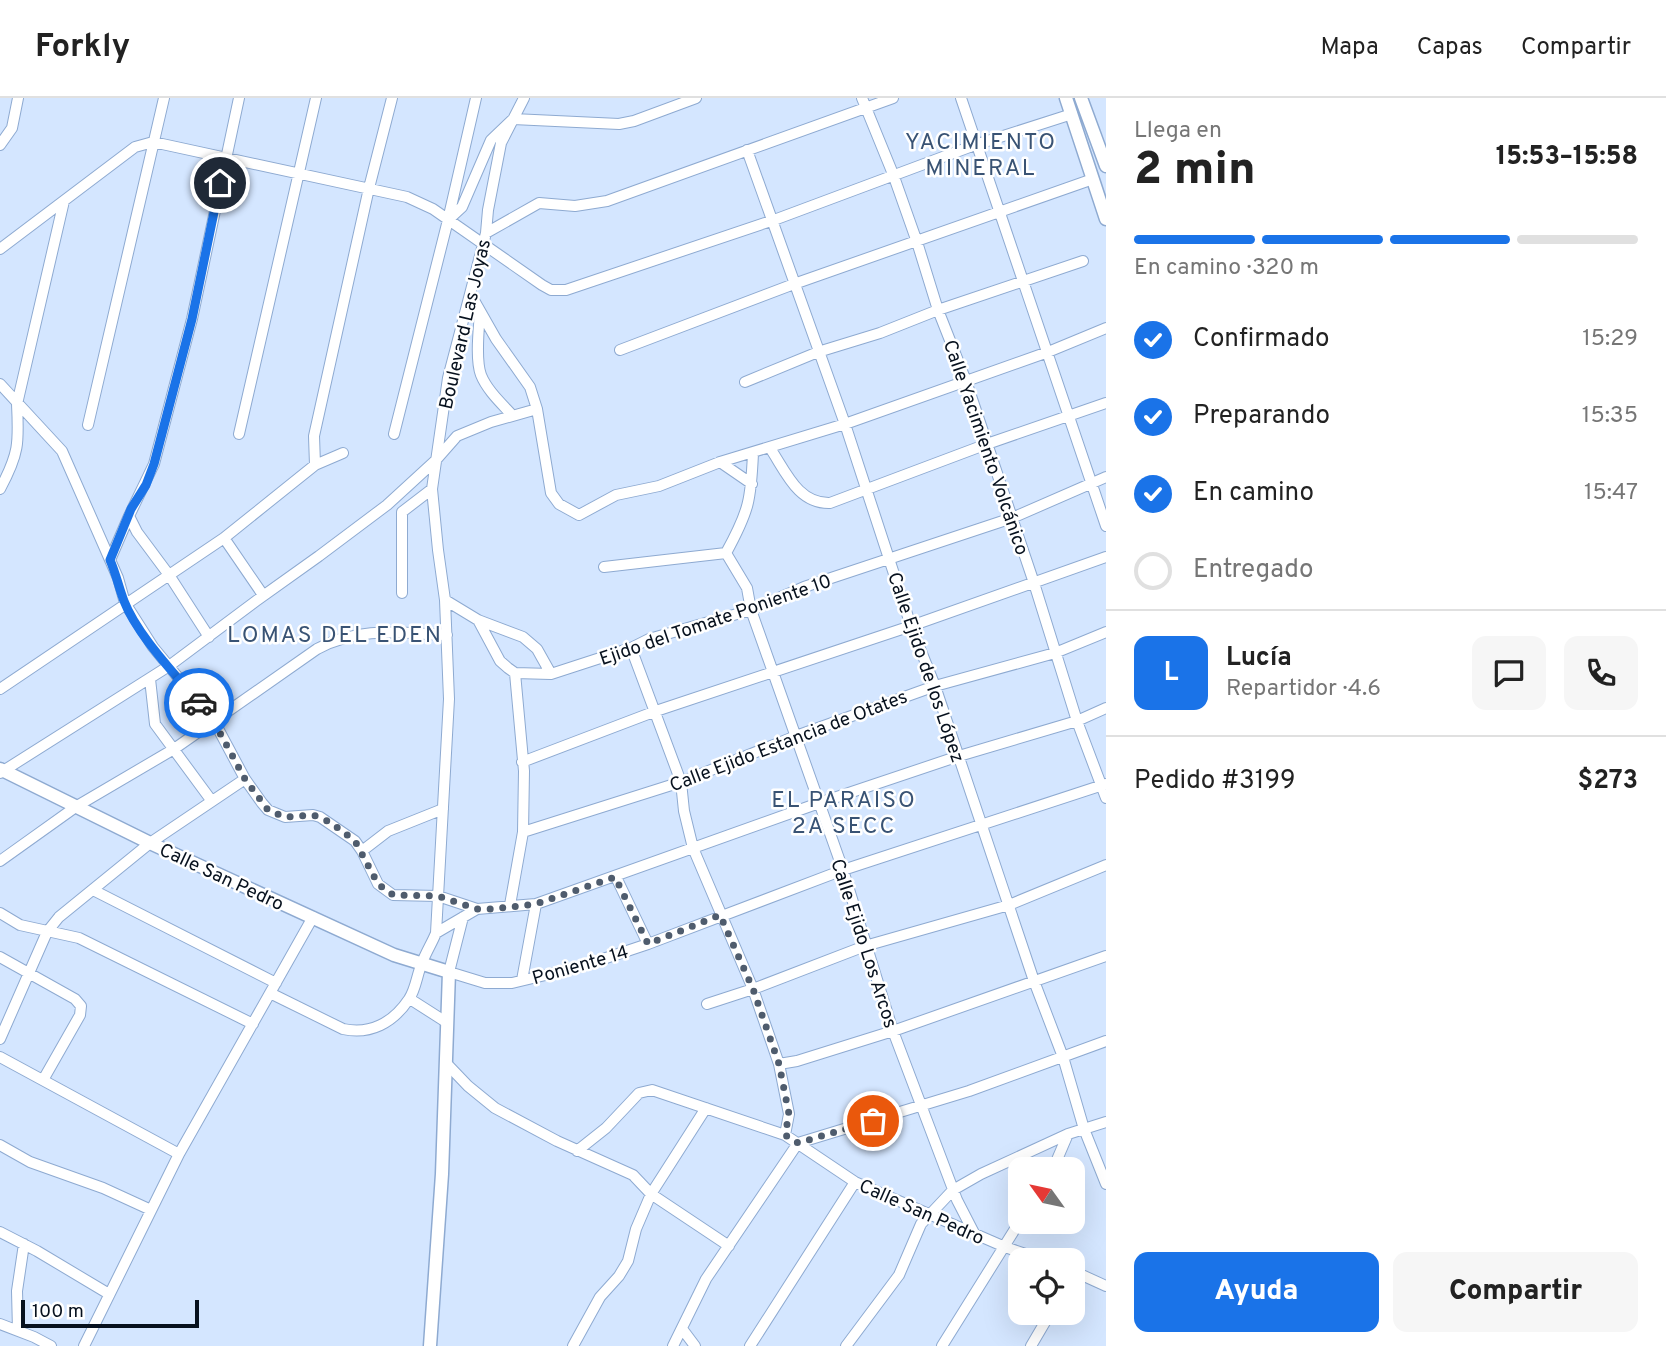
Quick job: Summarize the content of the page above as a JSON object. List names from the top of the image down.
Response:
{
  "streets": {
    "street": [
      "Boulevard Las Joyas",
      "Calle Yacimiento Volcánico",
      "Ejido del Tomate Poniente 10",
      "Calle Ejido de los López",
      "Calle Ejido Estancia de Otates",
      "Calle San Pedro",
      "Calle Ejido Los Arcos",
      "Poniente 14"
    ]
  },
  "crossings": [
    ["Calle Yacimiento Volcánico", "Ejido del Tomate Poniente 10"],
    ["Calle Yacimiento Volcánico", "Calle Ejido Estancia de Otates"],
    ["Calle Yacimiento Volcánico", "Poniente 14"],
    ["Ejido del Tomate Poniente 10", "Calle Ejido de los López"],
    ["Ejido del Tomate Poniente 10", "Calle Ejido Los Arcos"],
    ["Calle Ejido de los López", "Calle Ejido Estancia de Otates"],
    ["Calle Ejido de los López", "Poniente 14"],
    ["Calle Ejido Estancia de Otates", "Calle Ejido Los Arcos"],
    ["Calle San Pedro", "Calle Ejido Los Arcos"],
    ["Calle San Pedro", "Poniente 14"],
    ["Calle Ejido Los Arcos", "Poniente 14"]
  ],
  "districts": ["YACIMIENTO MINERAL", "LOMAS DEL EDEN", "EL PARAISO 2A SECC"],
  "scale_bar": "100 m",
  "north": "top left",
  "page": {
    "header": "Forkly",
    "nav": ["Mapa", "Capas", "Compartir"],
    "heading": ["2 min", "Llega en", "15:53–15:58"],
    "panel": [
      "Lucía",
      "Repartidor · 4.6",
      "Pedido #3199",
      "$273"
    ],
    "bar": "En camino · 320 m",
    "list": [
      ["Confirmado", "15:29"],
      ["Preparando", "15:35"],
      ["En camino", "15:47"],
      "Entregado"
    ],
    "round": "L",
    "buttons": ["Ayuda", "Compartir"],
    "scale": "100 m"
  }
}
